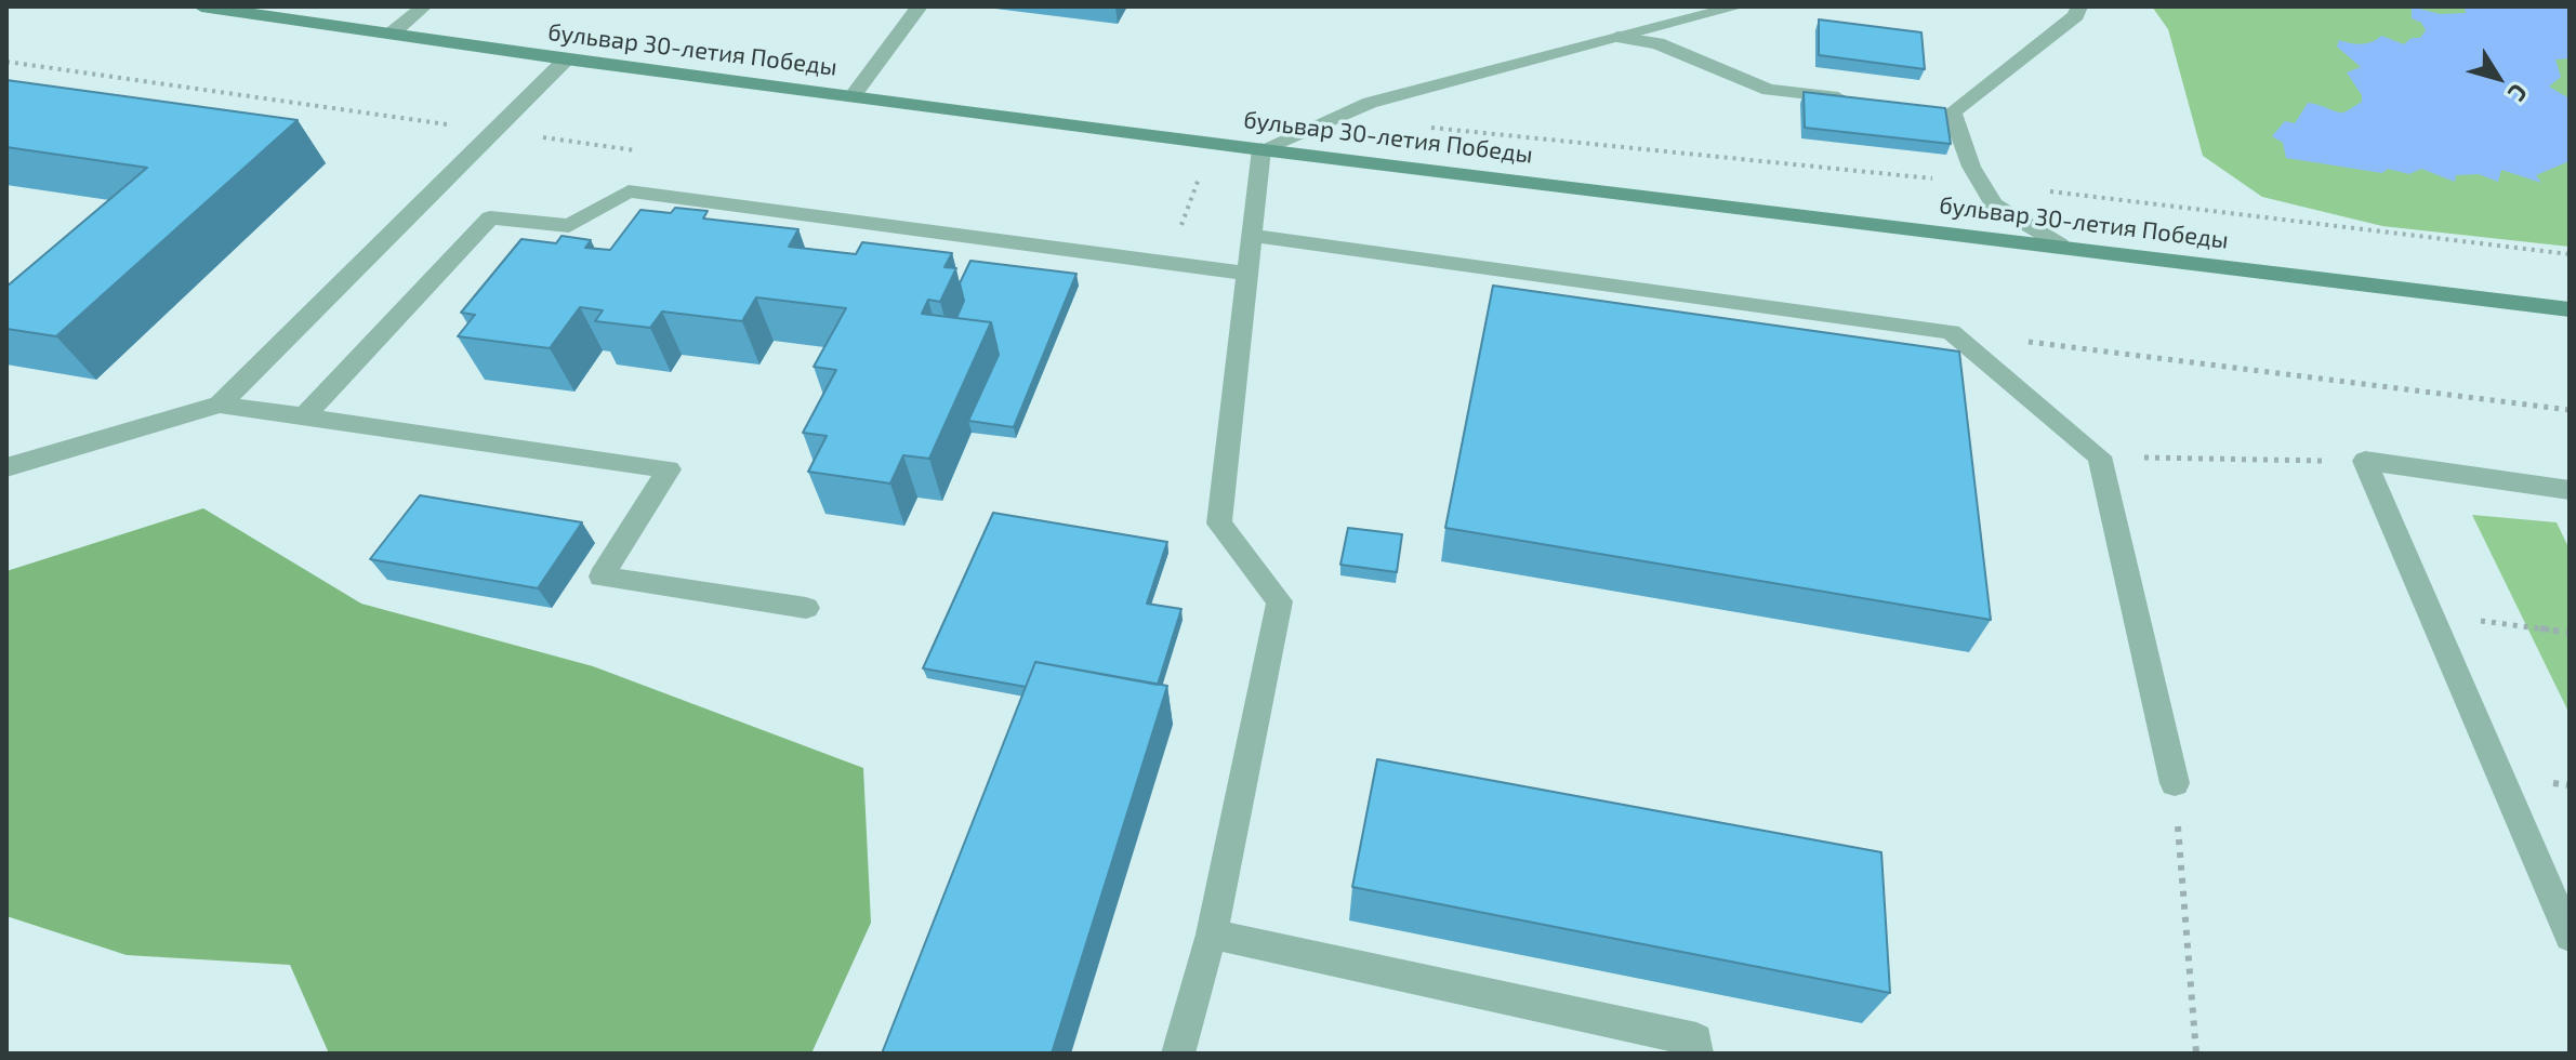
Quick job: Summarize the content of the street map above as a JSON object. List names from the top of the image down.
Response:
{
  "streets": {
    "main road": ["бульвар 30-летия Победы"]
  },
  "north": "bottom right"
}
